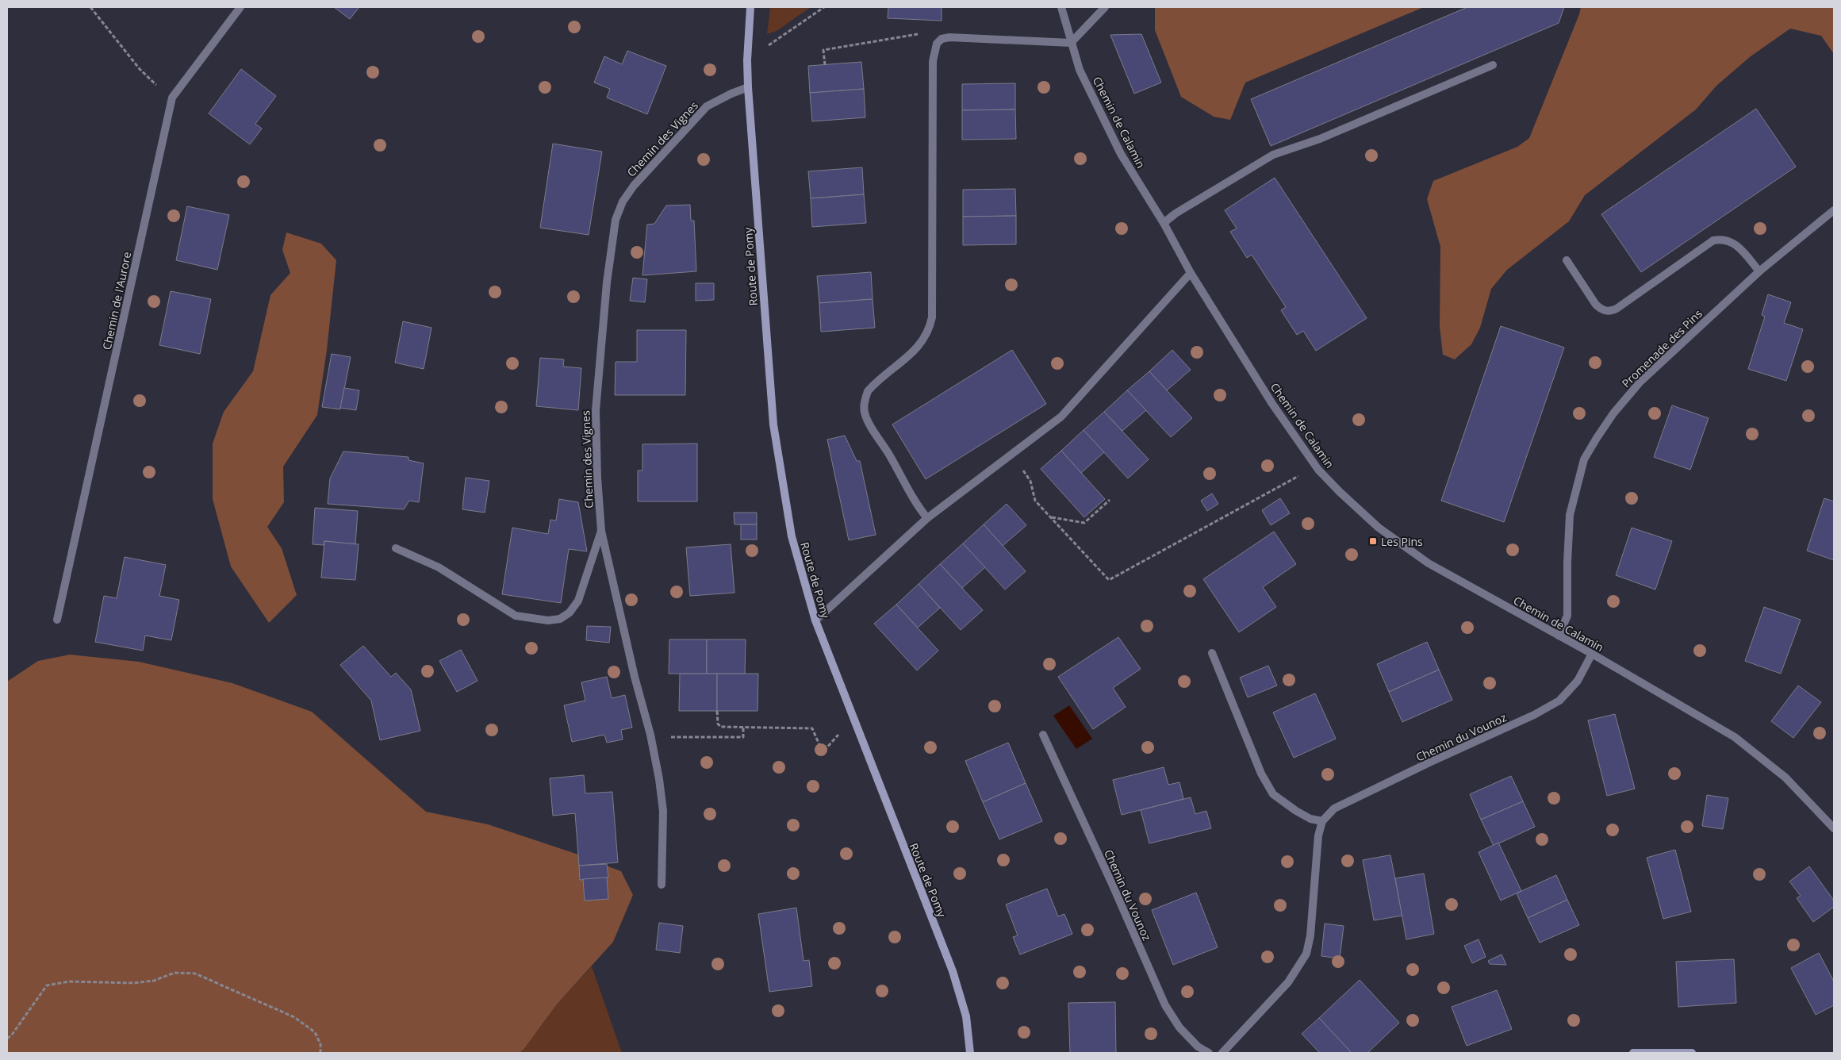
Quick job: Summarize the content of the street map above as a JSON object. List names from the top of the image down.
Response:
{
  "streets": {
    "main road": ["Route de Pomy"],
    "street": [
      "Chemin de Calamin",
      "Chemin des Vignes",
      "Chemin de l'Aurore",
      "Promenade des Pins",
      "Chemin du Vounoz"
    ]
  },
  "crossings": [
    ["Chemin de Calamin", "Promenade des Pins"],
    ["Chemin de Calamin", "Chemin du Vounoz"],
    ["Chemin des Vignes", "Route de Pomy"]
  ],
  "places": {
    "transit": ["Les Pins"]
  }
}
